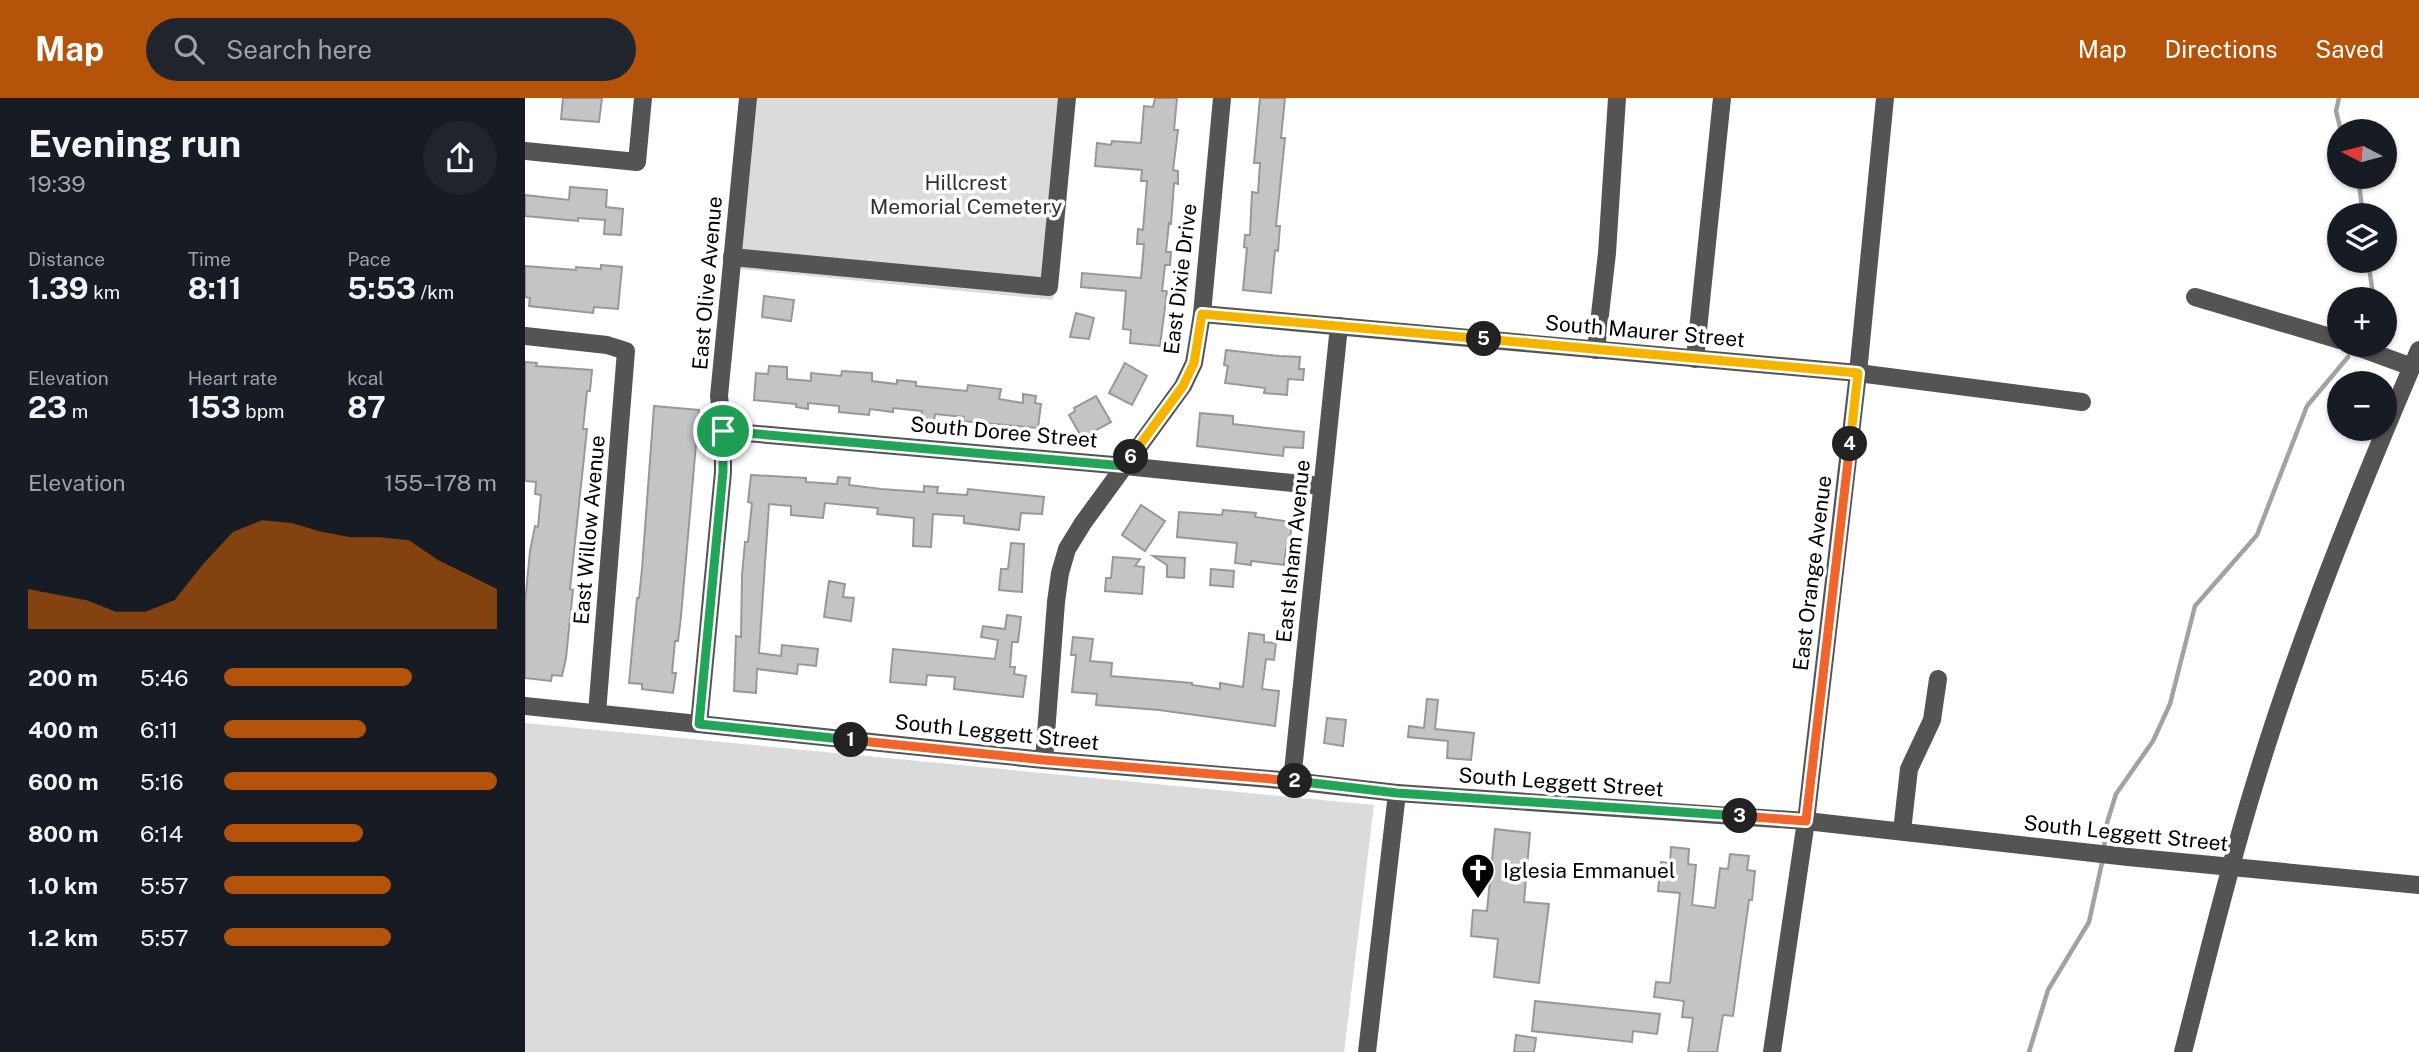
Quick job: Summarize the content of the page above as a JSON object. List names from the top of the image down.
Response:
{
  "streets": {
    "street": [
      "East Dixie Drive",
      "East Olive Avenue",
      "South Maurer Street",
      "South Doree Street",
      "East Willow Avenue",
      "East Isham Avenue",
      "East Orange Avenue",
      "South Leggett Street"
    ]
  },
  "crossings": [
    ["East Dixie Drive", "South Maurer Street"],
    ["East Dixie Drive", "South Doree Street"],
    ["East Dixie Drive", "South Leggett Street"],
    ["East Olive Avenue", "South Doree Street"],
    ["East Olive Avenue", "South Leggett Street"],
    ["South Maurer Street", "East Isham Avenue"],
    ["South Maurer Street", "East Orange Avenue"],
    ["South Doree Street", "East Isham Avenue"],
    ["East Willow Avenue", "South Leggett Street"],
    ["East Isham Avenue", "South Leggett Street"],
    ["East Orange Avenue", "South Leggett Street"]
  ],
  "parks": ["Hillcrest Memorial Cemetery"],
  "places": {
    "church": ["Iglesia Emmanuel"]
  },
  "north": "left",
  "page": {
    "header": "Map",
    "search": "Search here",
    "nav": ["Map", "Directions", "Saved"],
    "heading": ["Evening run", "19:39"],
    "map_buttons": ["+", "−"],
    "stats": [
      ["Distance", "1.39 km"],
      ["Time", "8:11"],
      ["Pace", "5:53 /km"],
      ["Elevation", "23 m"],
      ["Heart rate", "153 bpm"],
      ["kcal", "87"]
    ],
    "pins": [
      "5",
      "4",
      "6",
      "1",
      "2",
      "3"
    ],
    "chart": ["Elevation", "155–178 m"],
    "list": [
      {
        "name": "200 m",
        "note": "5:46"
      },
      {
        "name": "400 m",
        "note": "6:11"
      },
      {
        "name": "600 m",
        "note": "5:16"
      },
      {
        "name": "800 m",
        "note": "6:14"
      },
      {
        "name": "1.0 km",
        "note": "5:57"
      },
      {
        "name": "1.2 km",
        "note": "5:57"
      }
    ]
  }
}
